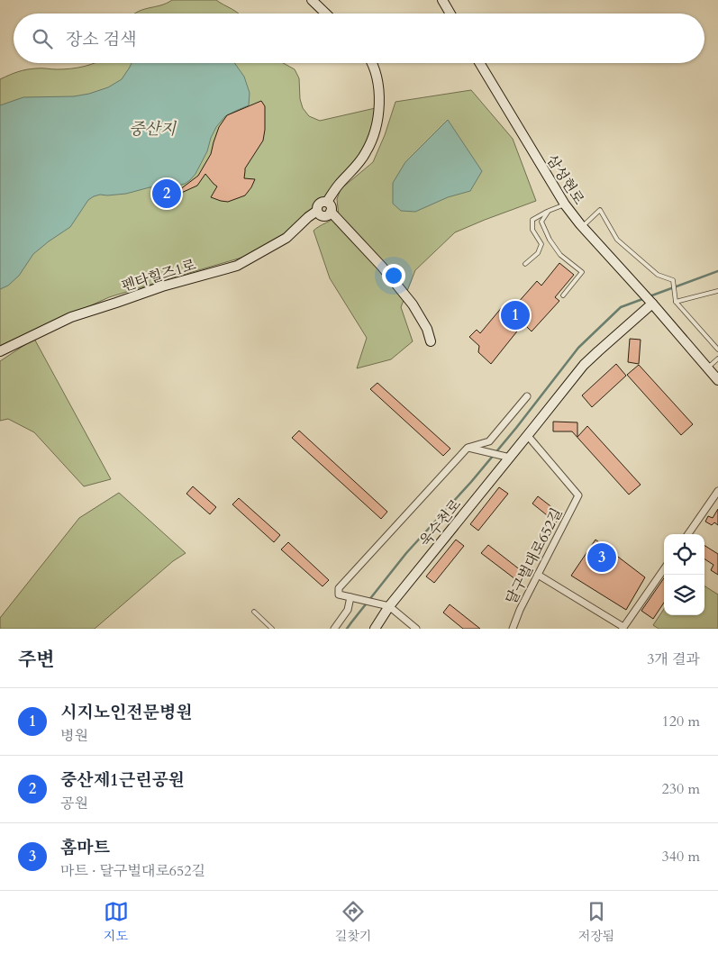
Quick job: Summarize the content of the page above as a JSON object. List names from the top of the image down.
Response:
{
  "streets": {
    "main road": ["삼성현로", "펜타힐즈1로", "욱수천로"],
    "street": ["달구벌대로652길"]
  },
  "crossings": [
    ["삼성현로", "욱수천로"],
    ["욱수천로", "달구벌대로652길"]
  ],
  "water": ["중산지"],
  "page": {
    "search": "장소 검색",
    "pins": ["2", "1", "3"],
    "heading": ["주변", "3개 결과"],
    "list": [
      {
        "mark": "1",
        "name": "시지노인전문병원",
        "note": "병원",
        "value": "120 m"
      },
      {
        "mark": "2",
        "name": "중산제1근린공원",
        "note": "공원",
        "value": "230 m"
      },
      {
        "mark": "3",
        "name": "홈마트",
        "note": "마트 · 달구벌대로652길",
        "value": "340 m"
      }
    ],
    "nav": ["지도", "길찾기", "저장됨"]
  }
}
